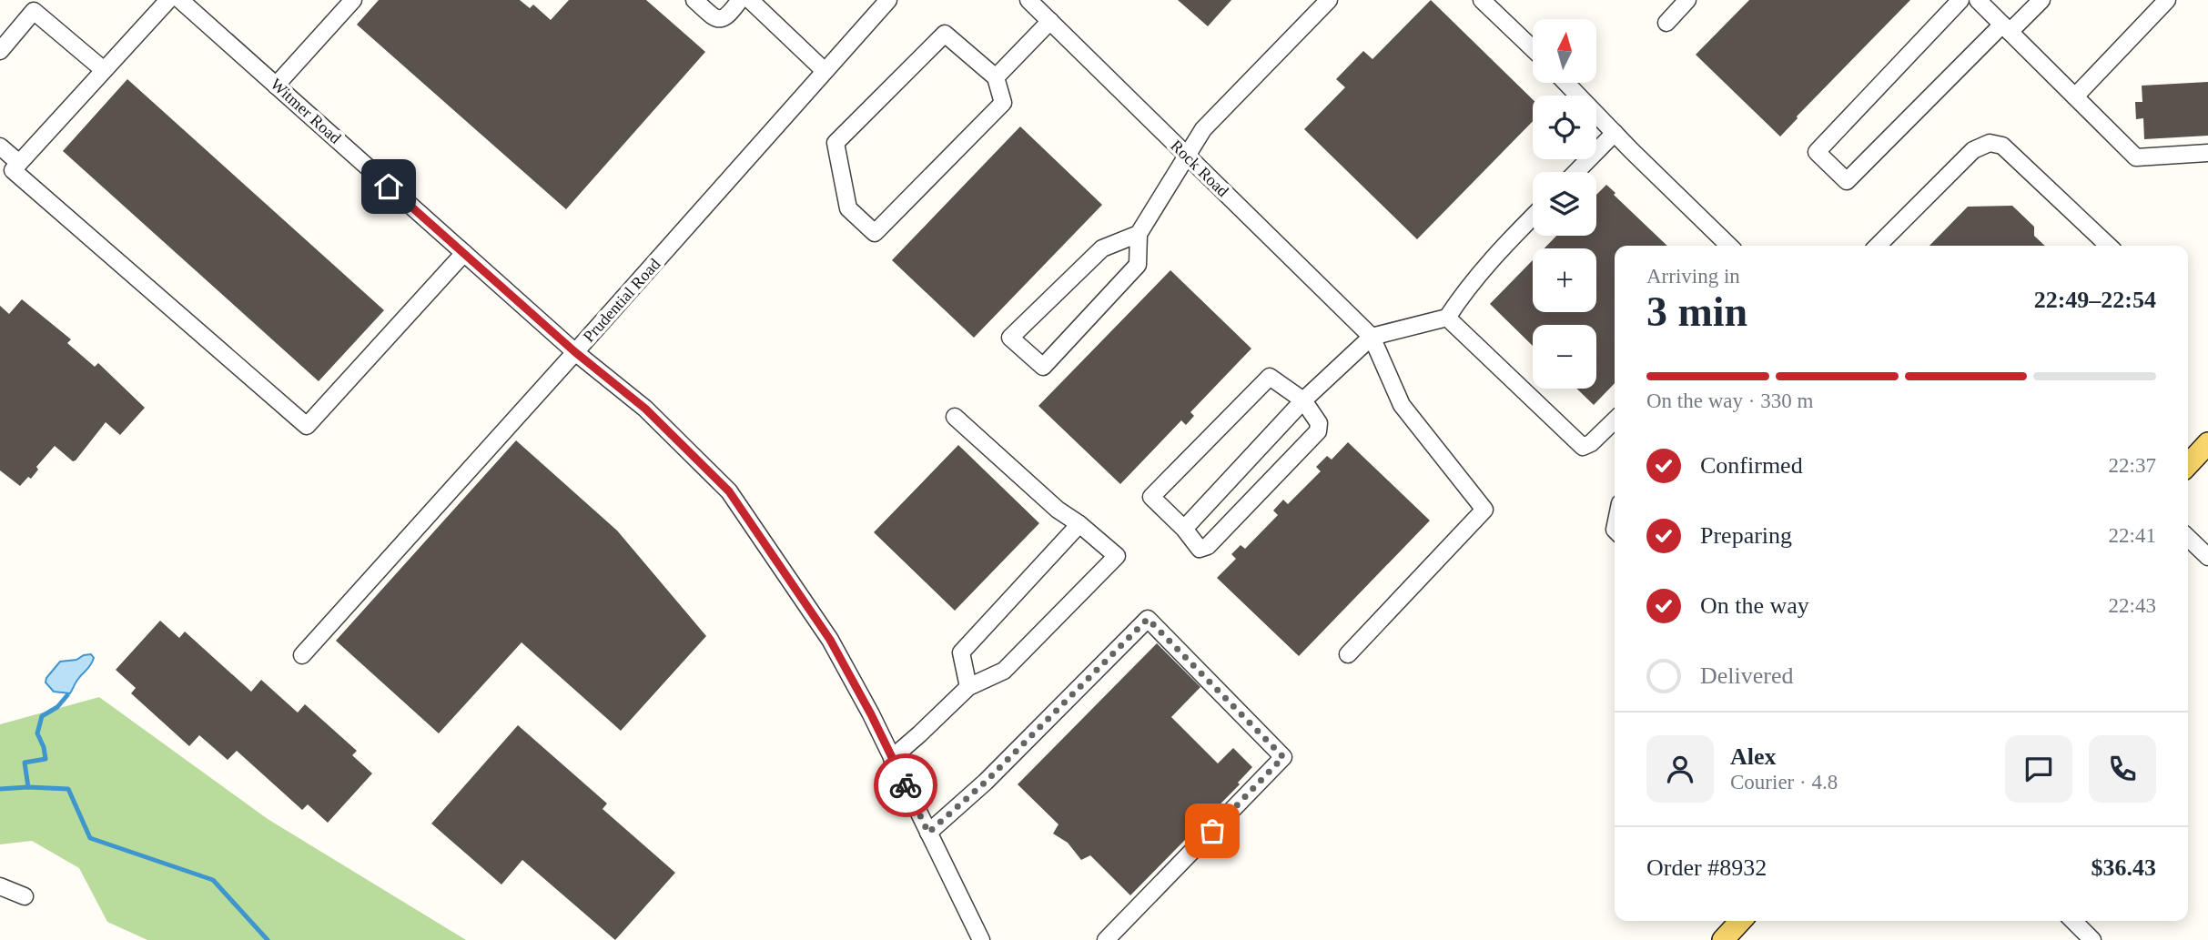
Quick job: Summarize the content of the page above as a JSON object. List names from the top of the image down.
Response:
{
  "streets": {
    "street": ["Witmer Road", "Rock Road", "Prudential Road"]
  },
  "crossings": [
    ["Witmer Road", "Prudential Road"]
  ],
  "north": "top",
  "page": {
    "map_buttons": ["+", "−"],
    "heading": ["3 min", "Arriving in", "22:49–22:54"],
    "panel": [
      "Alex",
      "Courier · 4.8",
      "Order #8932",
      "$36.43"
    ],
    "bar": "On the way · 330 m",
    "list": [
      ["Confirmed", "22:37"],
      ["Preparing", "22:41"],
      ["On the way", "22:43"],
      "Delivered"
    ]
  }
}
